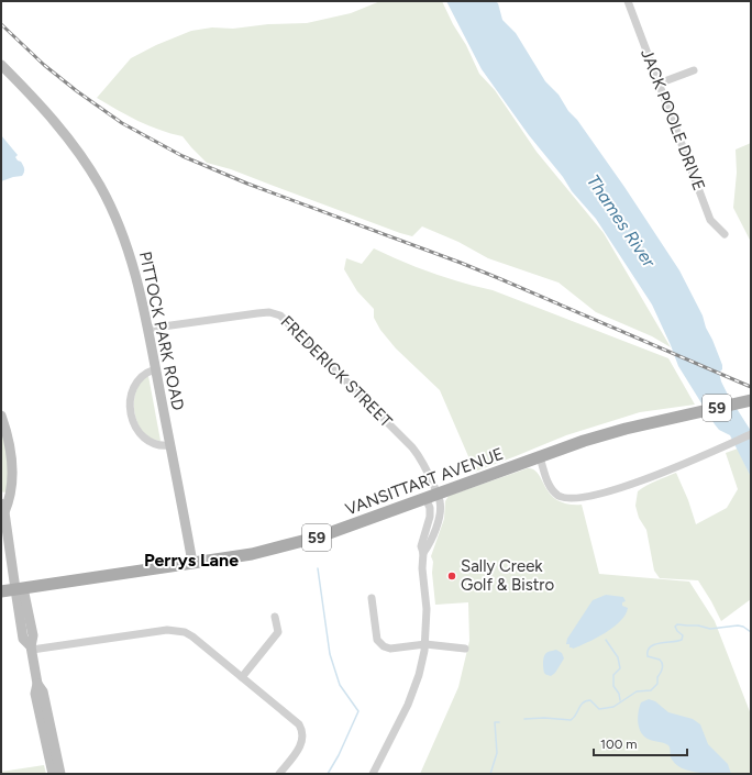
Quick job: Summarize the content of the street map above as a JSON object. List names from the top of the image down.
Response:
{
  "streets": {
    "main road": ["PITTOCK PARK ROAD", "59", "VANSITTART AVENUE"],
    "street": ["JACK POOLE DRIVE", "FREDERICK STREET"]
  },
  "crossings": [
    ["PITTOCK PARK ROAD", "FREDERICK STREET"],
    ["PITTOCK PARK ROAD", "VANSITTART AVENUE"],
    ["FREDERICK STREET", "VANSITTART AVENUE"]
  ],
  "districts": ["Perrys Lane"],
  "water": ["Thames River"],
  "places": ["Sally Creek Golf & Bistro"],
  "scale_bar": "100 m"
}
